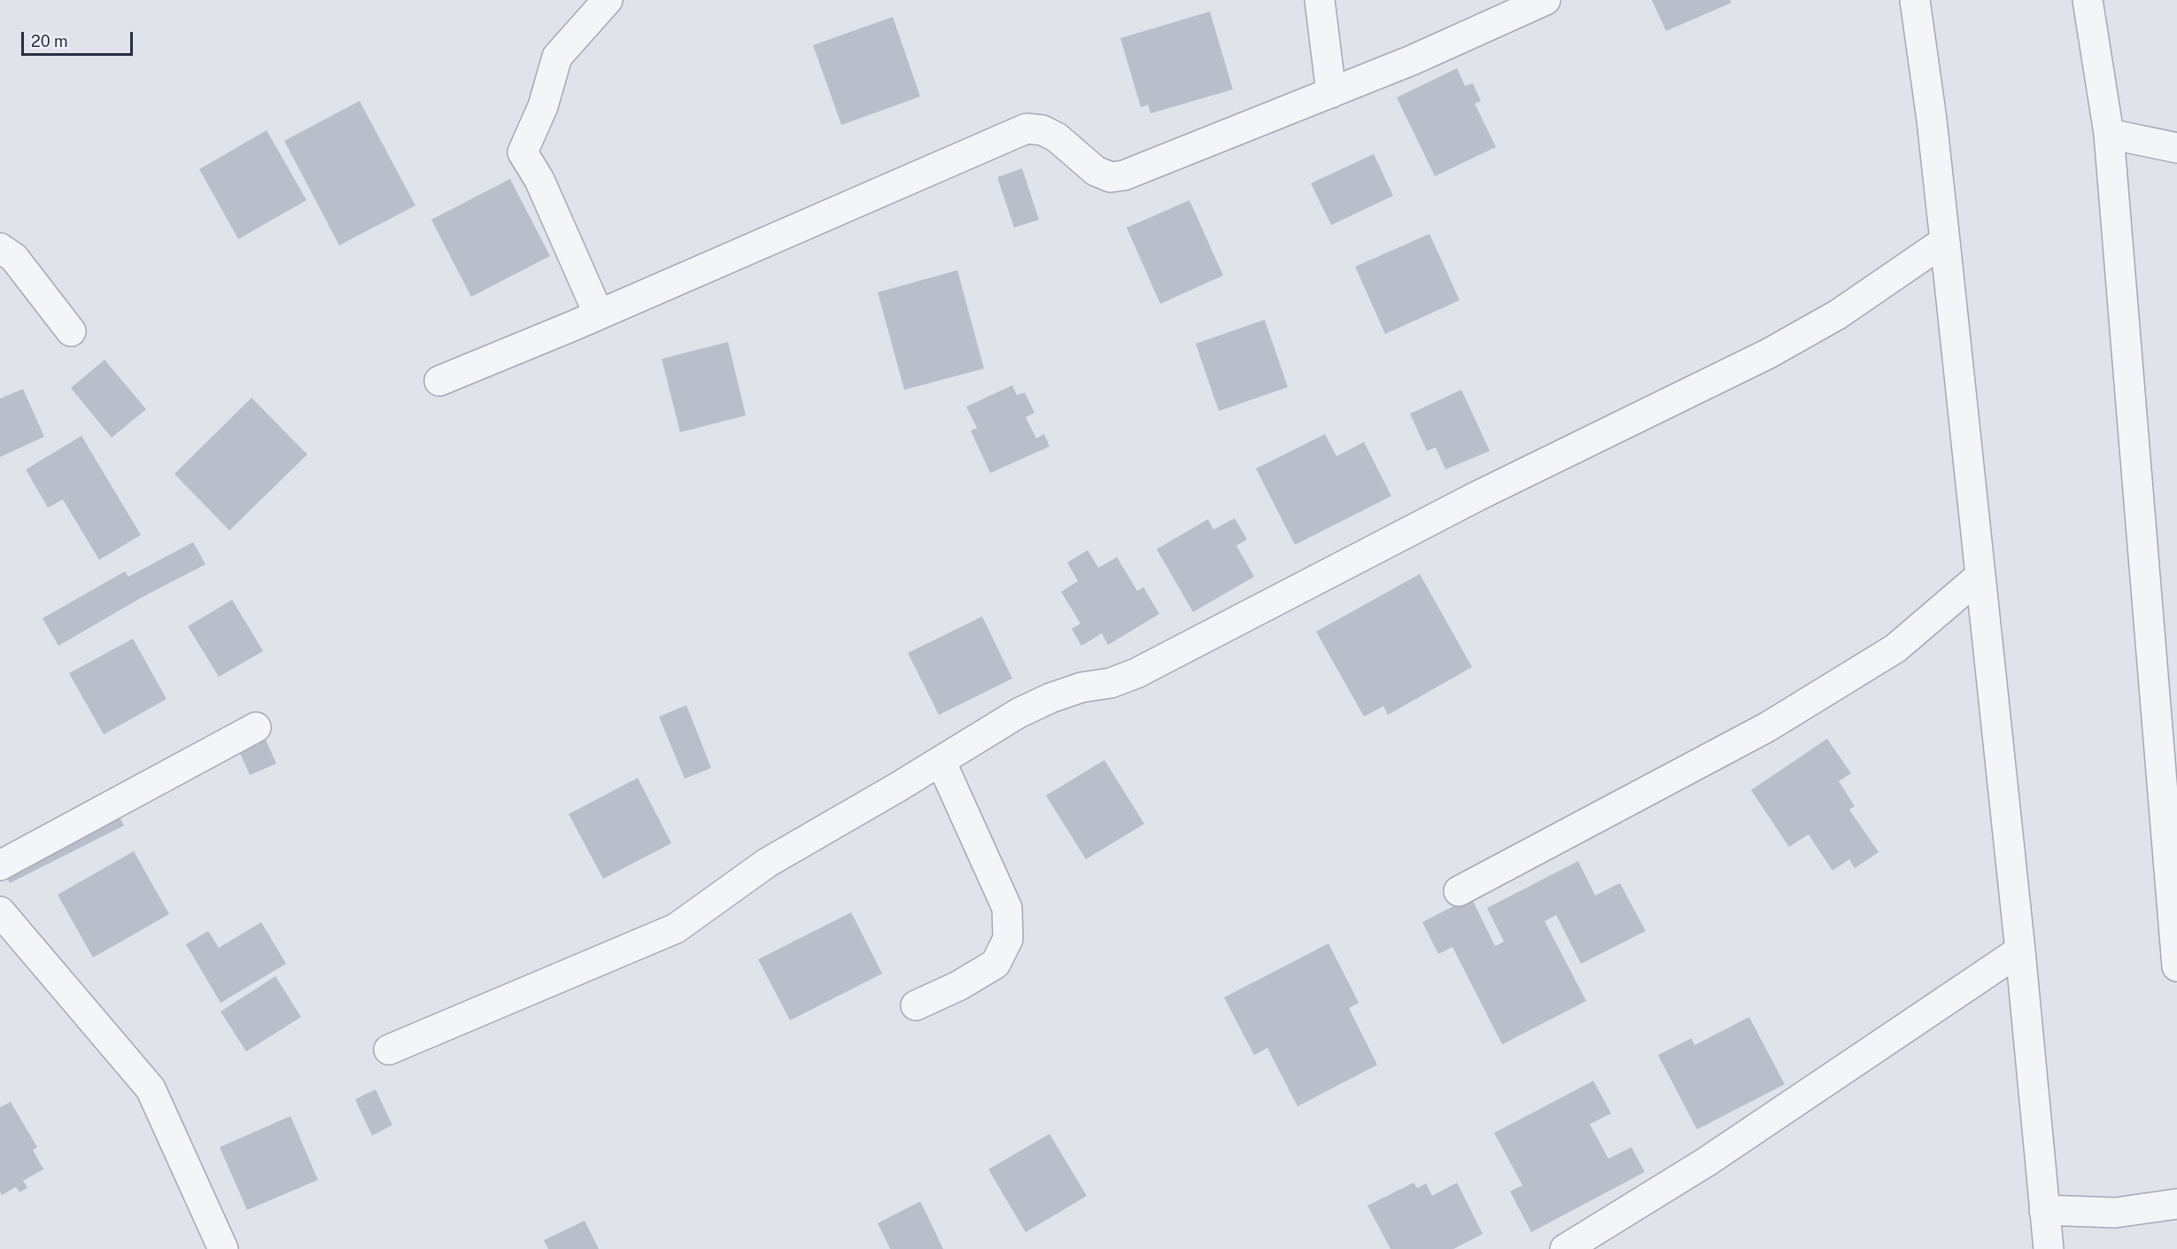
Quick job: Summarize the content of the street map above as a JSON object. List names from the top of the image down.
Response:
{
  "scale_bar": "20 m"
}
